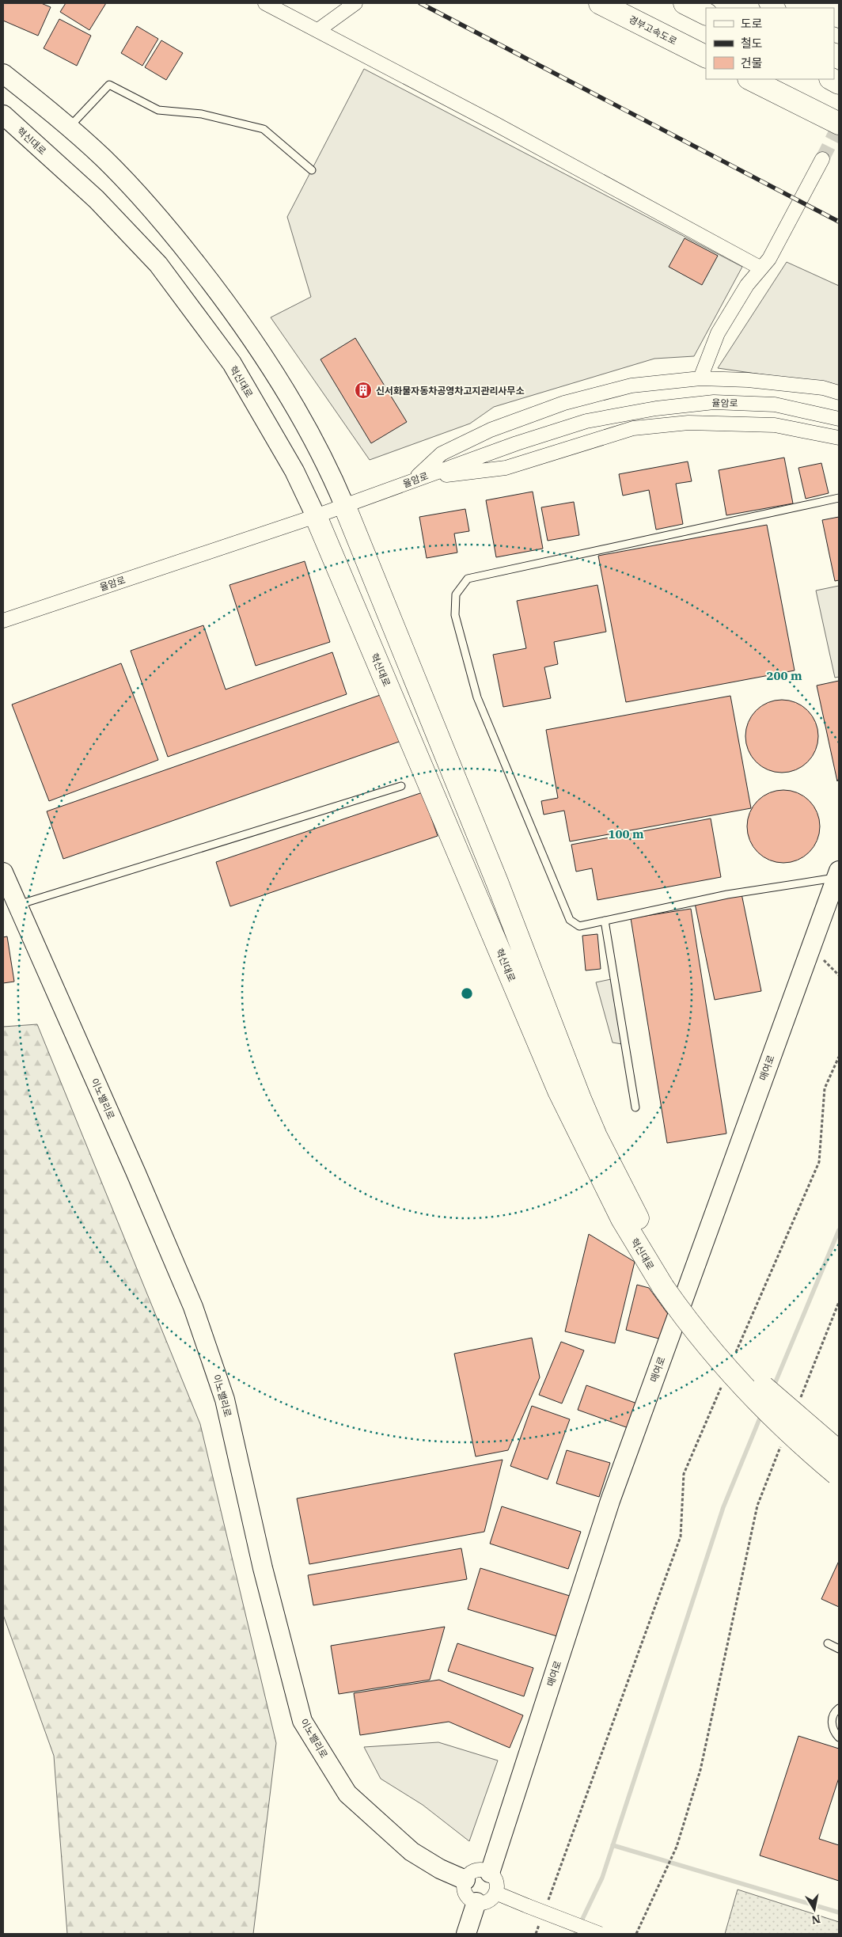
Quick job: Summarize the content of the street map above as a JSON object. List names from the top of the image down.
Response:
{
  "streets": {
    "highway": ["경부고속도로", "혁신대로"],
    "main road": ["매여로", "이노밸리로"],
    "street": ["율암로"]
  },
  "crossings": [
    ["혁신대로", "율암로"],
    ["매여로", "이노밸리로"]
  ],
  "places": {
    "building": ["신서화물자동차공영차고지관리사무소"]
  },
  "legend": ["도로", "철도", "건물"],
  "north": "bottom",
  "rings": ["200 m", "100 m"]
}
